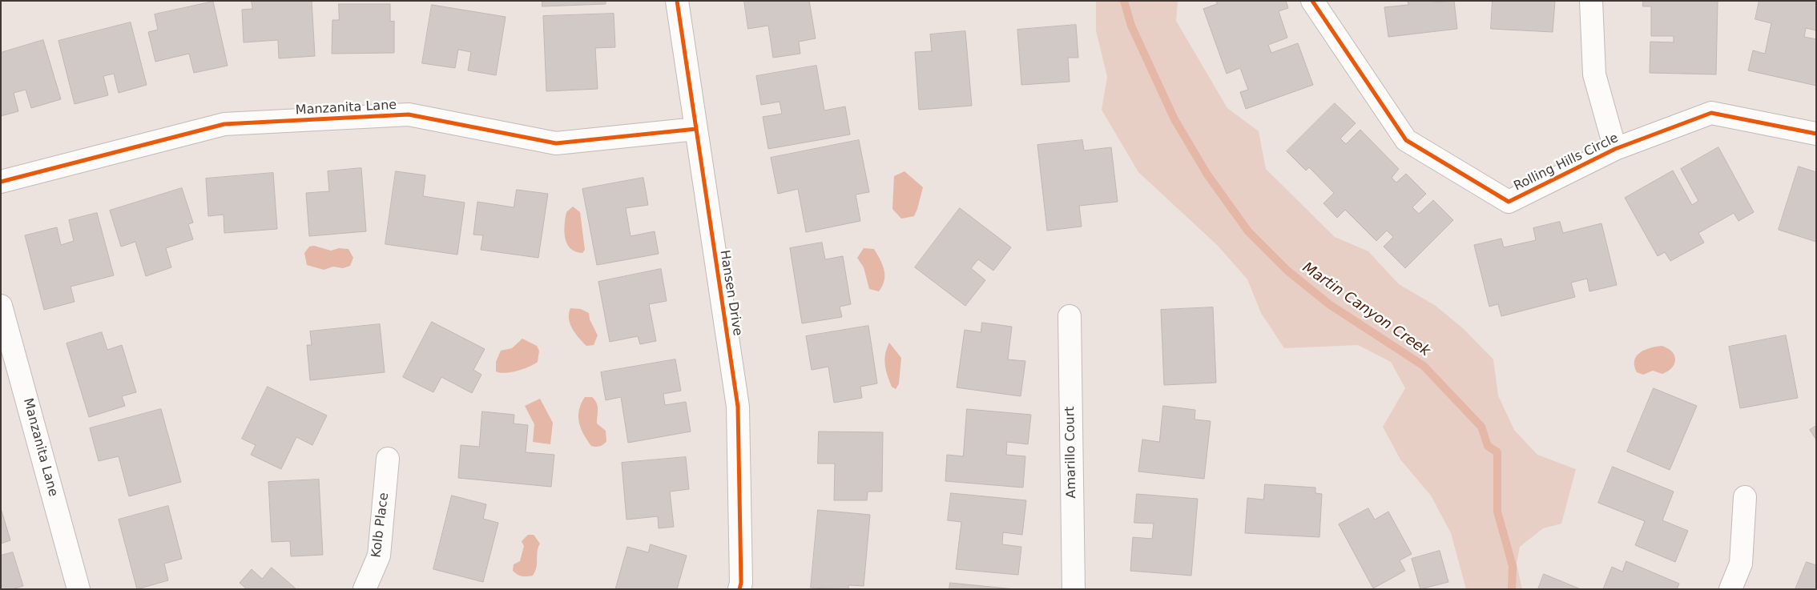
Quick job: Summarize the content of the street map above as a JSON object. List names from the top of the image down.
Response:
{
  "streets": {
    "street": [
      "Manzanita Lane",
      "Rolling Hills Circle",
      "Hansen Drive",
      "Amarillo Court",
      "Kolb Place"
    ]
  },
  "crossings": [
    ["Manzanita Lane", "Hansen Drive"]
  ],
  "water": ["Martin Canyon Creek"]
}
